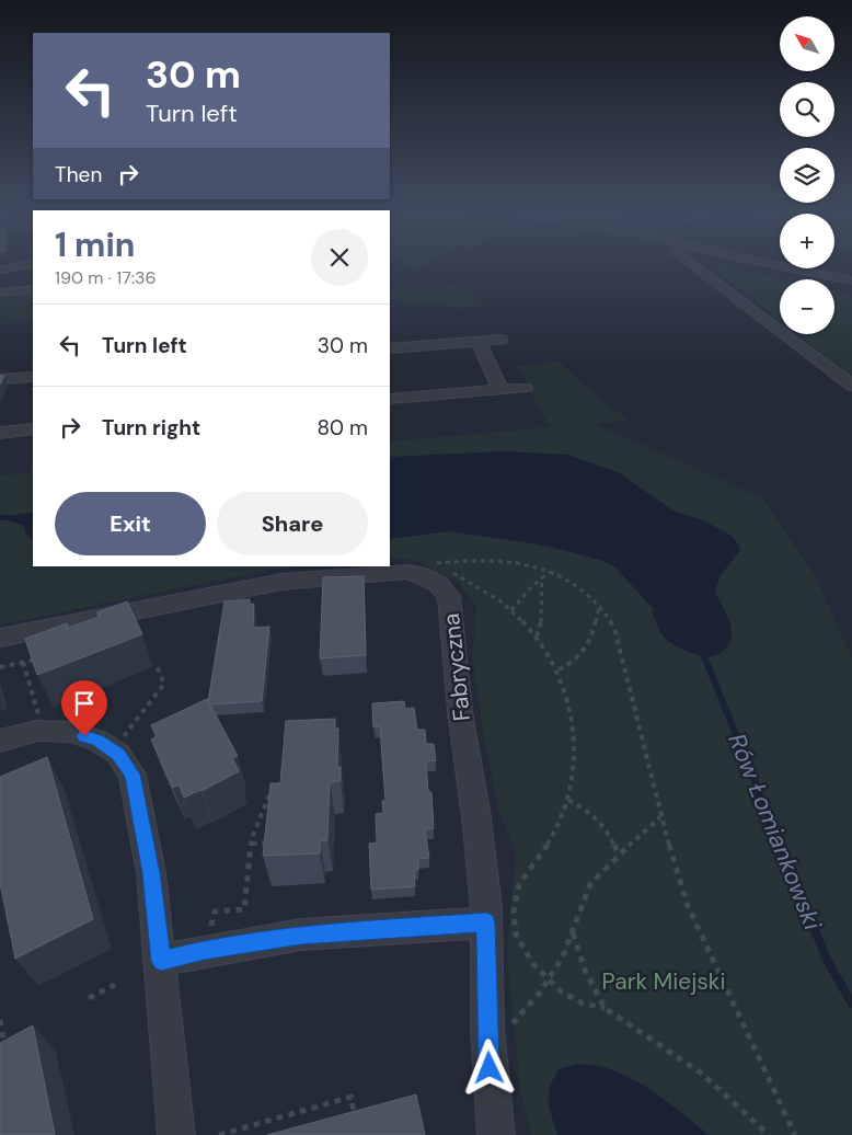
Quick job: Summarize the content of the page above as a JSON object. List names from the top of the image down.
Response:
{
  "streets": {
    "street": ["Fabryczna"]
  },
  "water": ["Rów Łomiankowski"],
  "parks": ["Park Miejski"],
  "north": "top left",
  "page": {
    "map_buttons": ["+", "−"],
    "turn": ["30 m", "Turn left"],
    "then": "Then",
    "heading": ["1 min", "190 m · 17:36"],
    "list": [
      {
        "name": "Turn left",
        "value": "30 m"
      },
      {
        "name": "Turn right",
        "value": "80 m"
      }
    ],
    "buttons": ["Exit", "Share"]
  }
}
